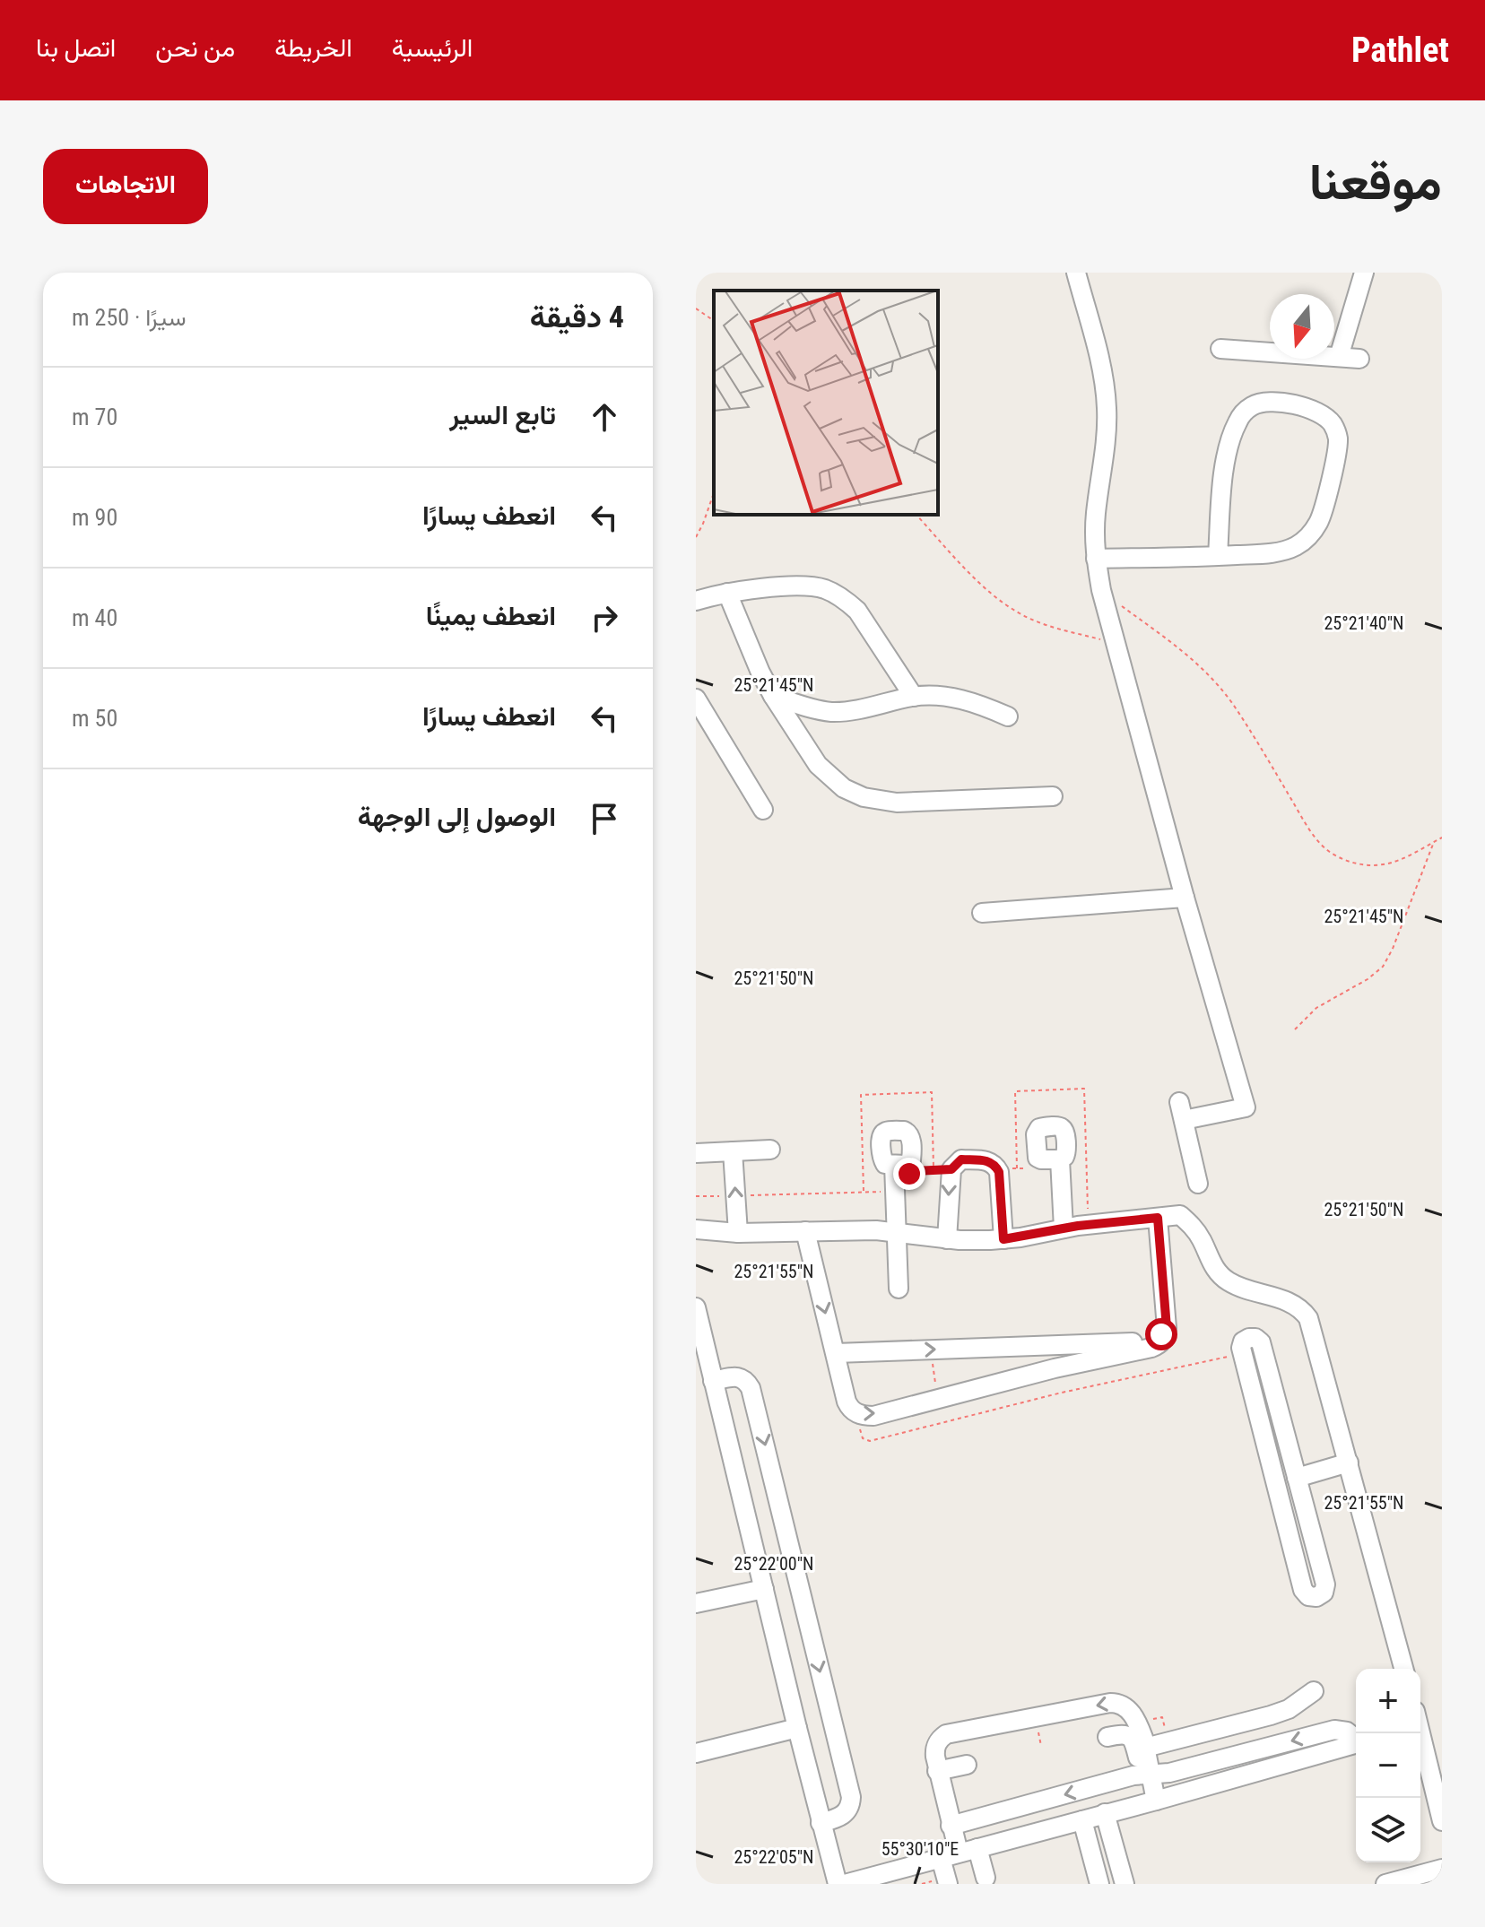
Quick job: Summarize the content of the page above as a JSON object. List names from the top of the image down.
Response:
{
  "north": "bottom",
  "page": {
    "header": "Pathlet",
    "nav": [
      "الرئيسية",
      "الخريطة",
      "من نحن",
      "اتصل بنا"
    ],
    "title": "موقعنا",
    "buttons": "الاتجاهات",
    "heading": ["4 دقيقة", "سيرًا · 250 m"],
    "list": [
      ["تابع السير", "70 m"],
      ["انعطف يسارًا", "90 m"],
      ["انعطف يمينًا", "40 m"],
      ["انعطف يسارًا", "50 m"],
      "الوصول إلى الوجهة"
    ],
    "map_buttons": ["+", "−"]
  },
  "coordinates": [
    "25°21'40\"N",
    "25°21'45\"N",
    "25°21'50\"N",
    "25°21'55\"N",
    "25°22'00\"N",
    "55°30'10\"E",
    "25°22'05\"N"
  ]
}
